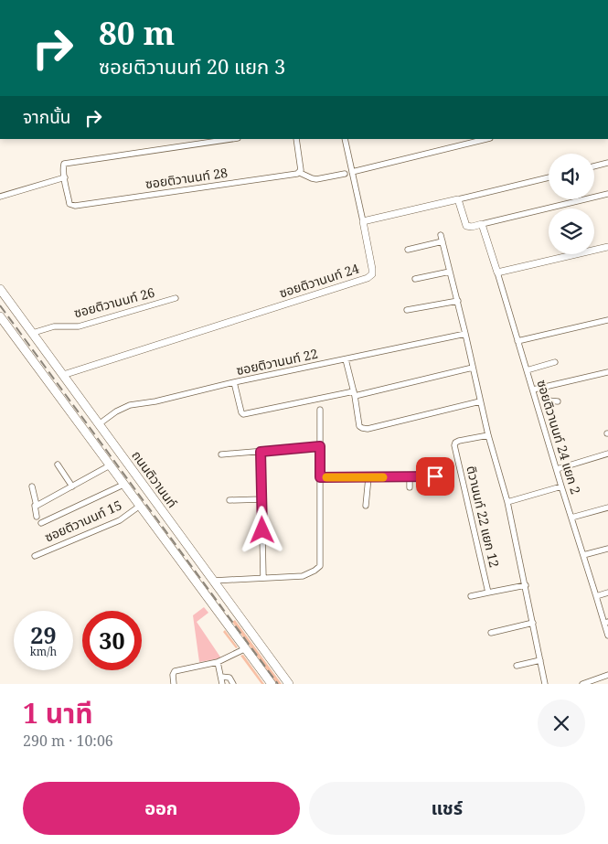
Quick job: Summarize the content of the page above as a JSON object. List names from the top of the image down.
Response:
{
  "streets": {
    "main road": ["ถนนติวานนท์"],
    "street": [
      "ซอยติวานนท์ 28",
      "ซอยติวานนท์ 24",
      "ซอยติวานนท์ 26",
      "ซอยติวานนท์ 22",
      "ซอยติวานนท์ 24 แยก 2",
      "ติวานนท์ 22 แยก 12",
      "ซอยติวานนท์ 15"
    ]
  },
  "crossings": [
    ["ซอยติวานนท์ 24", "ถนนติวานนท์"],
    ["ซอยติวานนท์ 26", "ถนนติวานนท์"],
    ["ซอยติวานนท์ 22", "ถนนติวานนท์"]
  ],
  "page": {
    "turn": ["80 m", "ซอยติวานนท์ 20 แยก 3"],
    "then": "จากนั้น",
    "speed": "29 km/h",
    "limit": "30",
    "heading": ["1 นาที", "290 m · 10:06"],
    "buttons": ["ออก", "แชร์"]
  }
}
